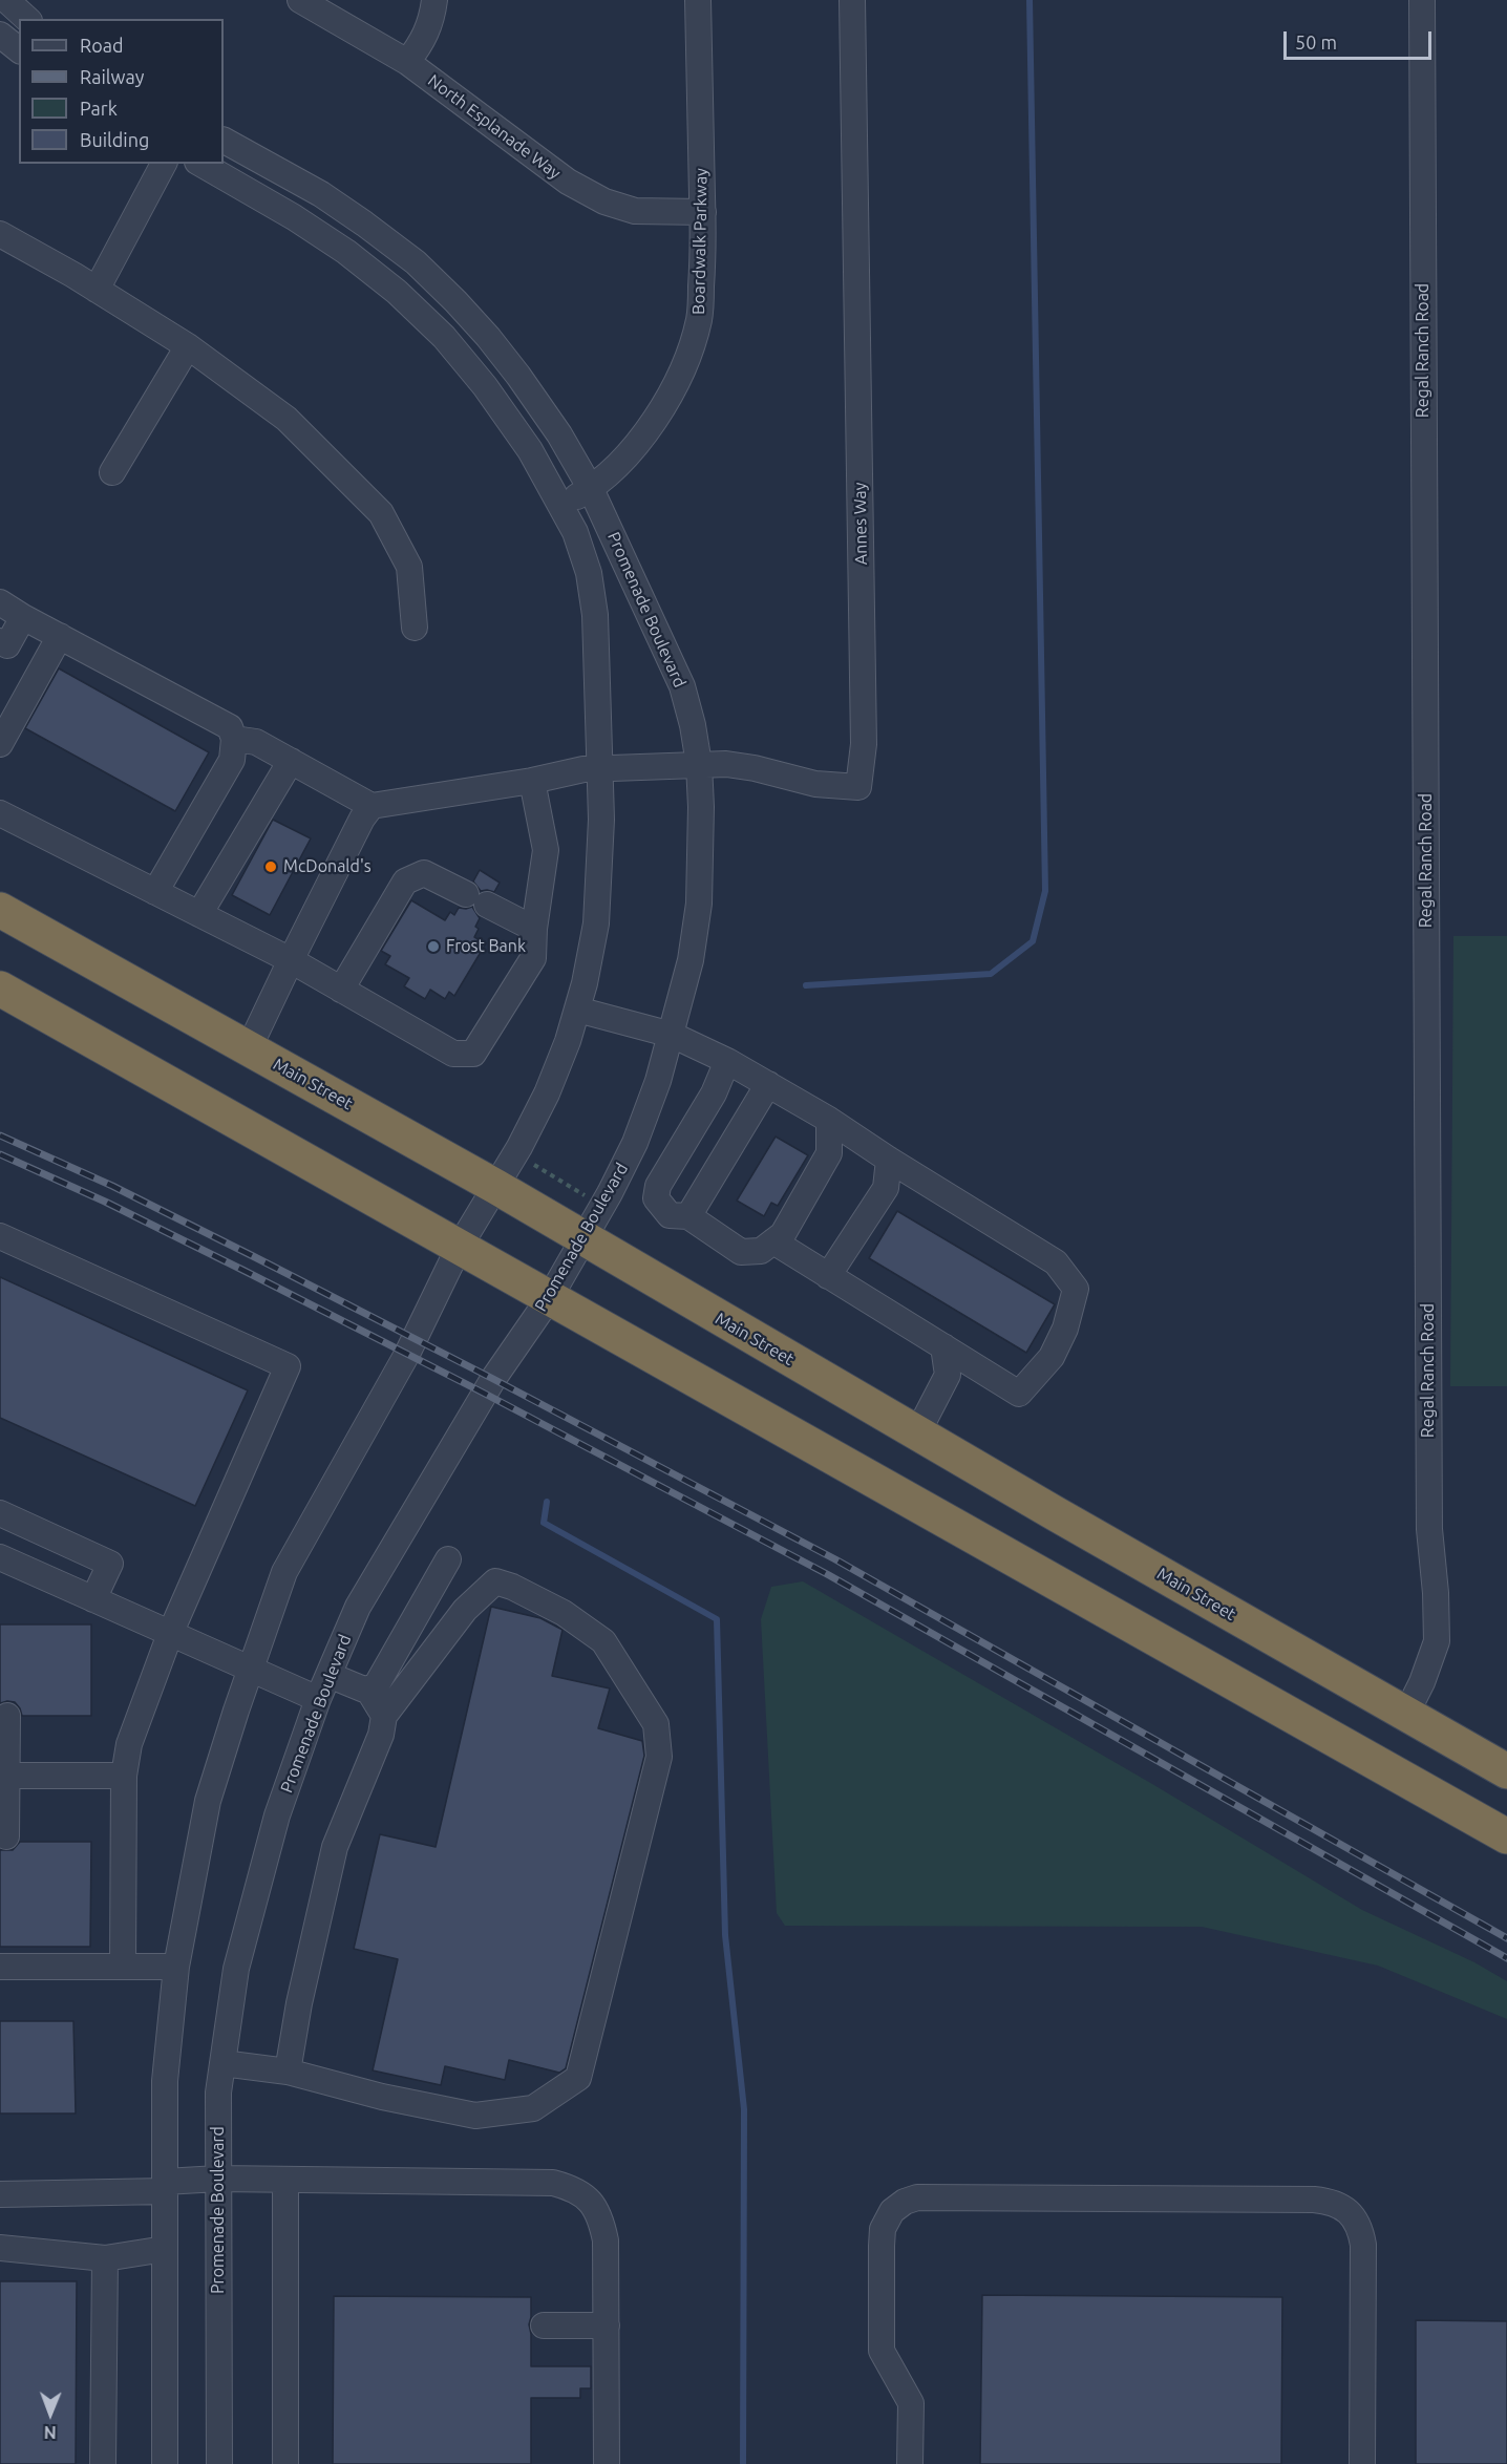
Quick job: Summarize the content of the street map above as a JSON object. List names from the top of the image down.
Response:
{
  "streets": {
    "highway": ["Main Street"],
    "street": [
      "North Esplanade Way",
      "Boardwalk Parkway",
      "Regal Ranch Road",
      "Annes Way",
      "Promenade Boulevard"
    ]
  },
  "crossings": [
    ["North Esplanade Way", "Boardwalk Parkway"],
    ["Boardwalk Parkway", "Promenade Boulevard"],
    ["Regal Ranch Road", "Main Street"],
    ["Annes Way", "Promenade Boulevard"],
    ["Promenade Boulevard", "Main Street"]
  ],
  "places": ["McDonald's", "Frost Bank"],
  "legend": [
    "Road",
    "Railway",
    "Park",
    "Building"
  ],
  "scale_bar": "50 m",
  "north": "bottom"
}
